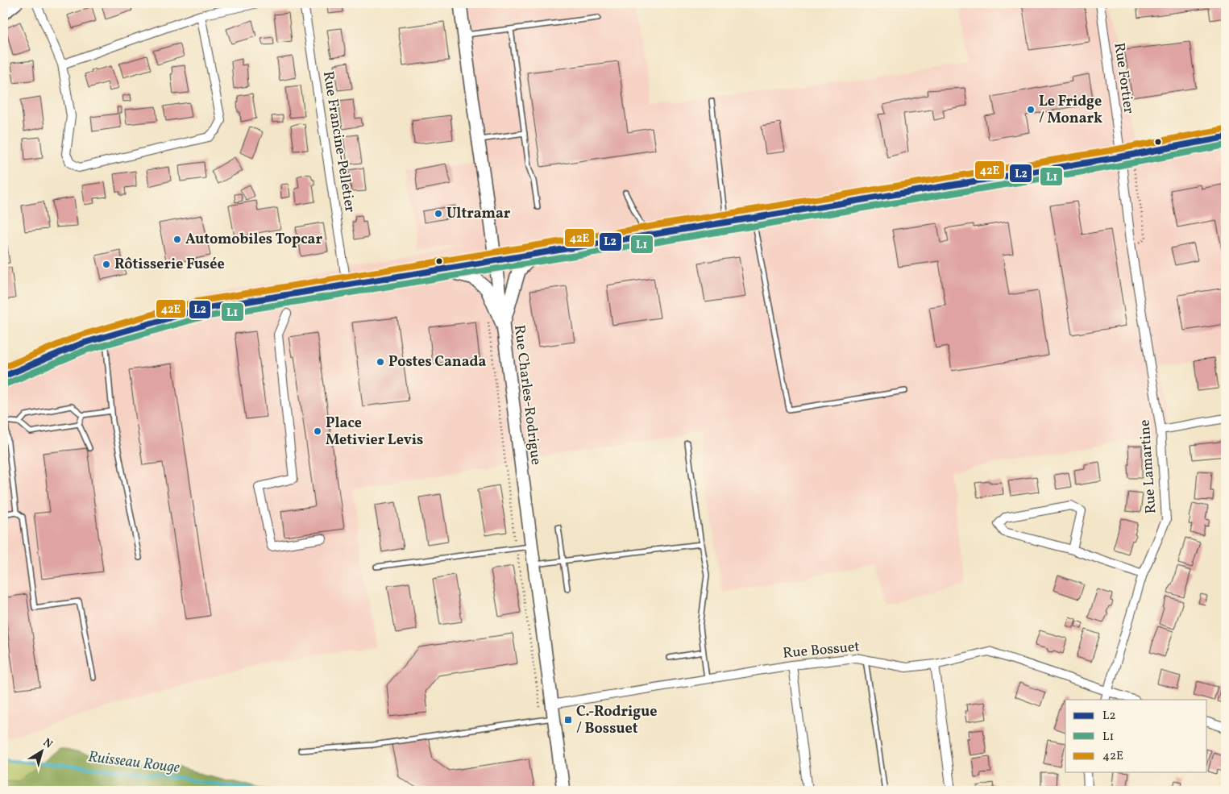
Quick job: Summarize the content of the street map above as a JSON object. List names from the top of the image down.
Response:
{
  "streets": {
    "street": [
      "Rue Fortier",
      "Rue Francine-Pelletier",
      "Rue Charles-Rodrigue",
      "Rue Lamartine",
      "Rue Bossuet"
    ]
  },
  "crossings": [
    ["Rue Fortier", "Rue Lamartine"],
    ["Rue Charles-Rodrigue", "Rue Bossuet"],
    ["Rue Lamartine", "Rue Bossuet"]
  ],
  "water": ["Ruisseau Rouge"],
  "places": {
    "other": [
      "Le Fridge / Monark",
      "Ultramar",
      "Automobiles Topcar",
      "Rôtisserie Fusée",
      "Postes Canada",
      "Place Metivier Levis"
    ],
    "transit": ["C.-Rodrigue / Bossuet"]
  },
  "lines": ["transit line 42E", "transit line L2", "transit line L1"],
  "legend": ["L2", "L1", "42E"],
  "north": "top right"
}
